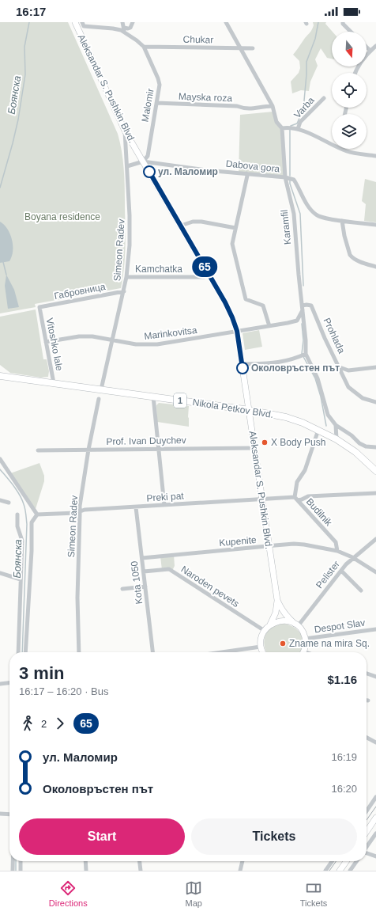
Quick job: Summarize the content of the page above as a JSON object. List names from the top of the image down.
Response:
{
  "streets": {
    "highway": ["1", "Nikola Petkov Blvd."],
    "main road": ["Aleksandar S. Pushkin Blvd."],
    "street": [
      "Chukar",
      "Mayska roza",
      "Malomir",
      "Varba",
      "Dabova gora",
      "Karamfil",
      "Simeon Radev",
      "Kamchatka",
      "Габровница",
      "Marinkovitsa",
      "Prohlada",
      "Vitoshko lale",
      "Prof. Ivan Duychev",
      "Preki pat",
      "Budilnik",
      "Kupenite",
      "Pelister",
      "Kota 1050",
      "Naroden pevets",
      "Despot Slav"
    ]
  },
  "crossings": [
    ["Chukar", "Malomir"],
    ["Chukar", "Karamfil"],
    ["Aleksandar S. Pushkin Blvd.", "Malomir"],
    ["Aleksandar S. Pushkin Blvd.", "Dabova gora"],
    ["Aleksandar S. Pushkin Blvd.", "Simeon Radev"],
    ["Aleksandar S. Pushkin Blvd.", "Kamchatka"],
    ["Aleksandar S. Pushkin Blvd.", "Marinkovitsa"],
    ["Aleksandar S. Pushkin Blvd.", "Nikola Petkov Blvd."],
    ["Aleksandar S. Pushkin Blvd.", "Prof. Ivan Duychev"],
    ["Aleksandar S. Pushkin Blvd.", "Preki pat"],
    ["Aleksandar S. Pushkin Blvd.", "Kupenite"],
    ["Aleksandar S. Pushkin Blvd.", "Pelister"],
    ["Aleksandar S. Pushkin Blvd.", "Despot Slav"],
    ["Mayska roza", "Malomir"],
    ["Mayska roza", "Karamfil"],
    ["Malomir", "Dabova gora"],
    ["Dabova gora", "Karamfil"],
    ["Karamfil", "Marinkovitsa"],
    ["Karamfil", "Prohlada"],
    ["Karamfil", "Nikola Petkov Blvd."],
    ["Simeon Radev", "Kamchatka"],
    ["Simeon Radev", "Габровница"],
    ["Simeon Radev", "Marinkovitsa"],
    ["Simeon Radev", "Nikola Petkov Blvd."],
    ["Simeon Radev", "Prof. Ivan Duychev"],
    ["Simeon Radev", "Preki pat"],
    ["Габровница", "Vitoshko lale"],
    ["Marinkovitsa", "Vitoshko lale"],
    ["Vitoshko lale", "Nikola Petkov Blvd."],
    ["Nikola Petkov Blvd.", "Budilnik"],
    ["Preki pat", "Budilnik"],
    ["Preki pat", "Kota 1050"],
    ["Budilnik", "Kupenite"],
    ["Kupenite", "Pelister"],
    ["Kupenite", "Kota 1050"],
    ["Kota 1050", "Naroden pevets"]
  ],
  "water": ["Боянска"],
  "parks": ["Boyana residence"],
  "places": [
    "ул. Маломир",
    "Околовръстен път",
    "X Body Push",
    "Zname na mira Sq."
  ],
  "lines": ["bus line 65"],
  "north": "bottom",
  "page": {
    "status": "16:17",
    "on_map": "65",
    "heading": ["3 min", "16:17 – 16:20 · Bus", "$1.16"],
    "legs": ["2", "65"],
    "list": [
      {
        "name": "ул. Маломир",
        "value": "16:19"
      },
      {
        "name": "Околовръстен път",
        "value": "16:20"
      }
    ],
    "buttons": ["Start", "Tickets"],
    "tabs": ["Directions", "Map", "Tickets"]
  }
}
